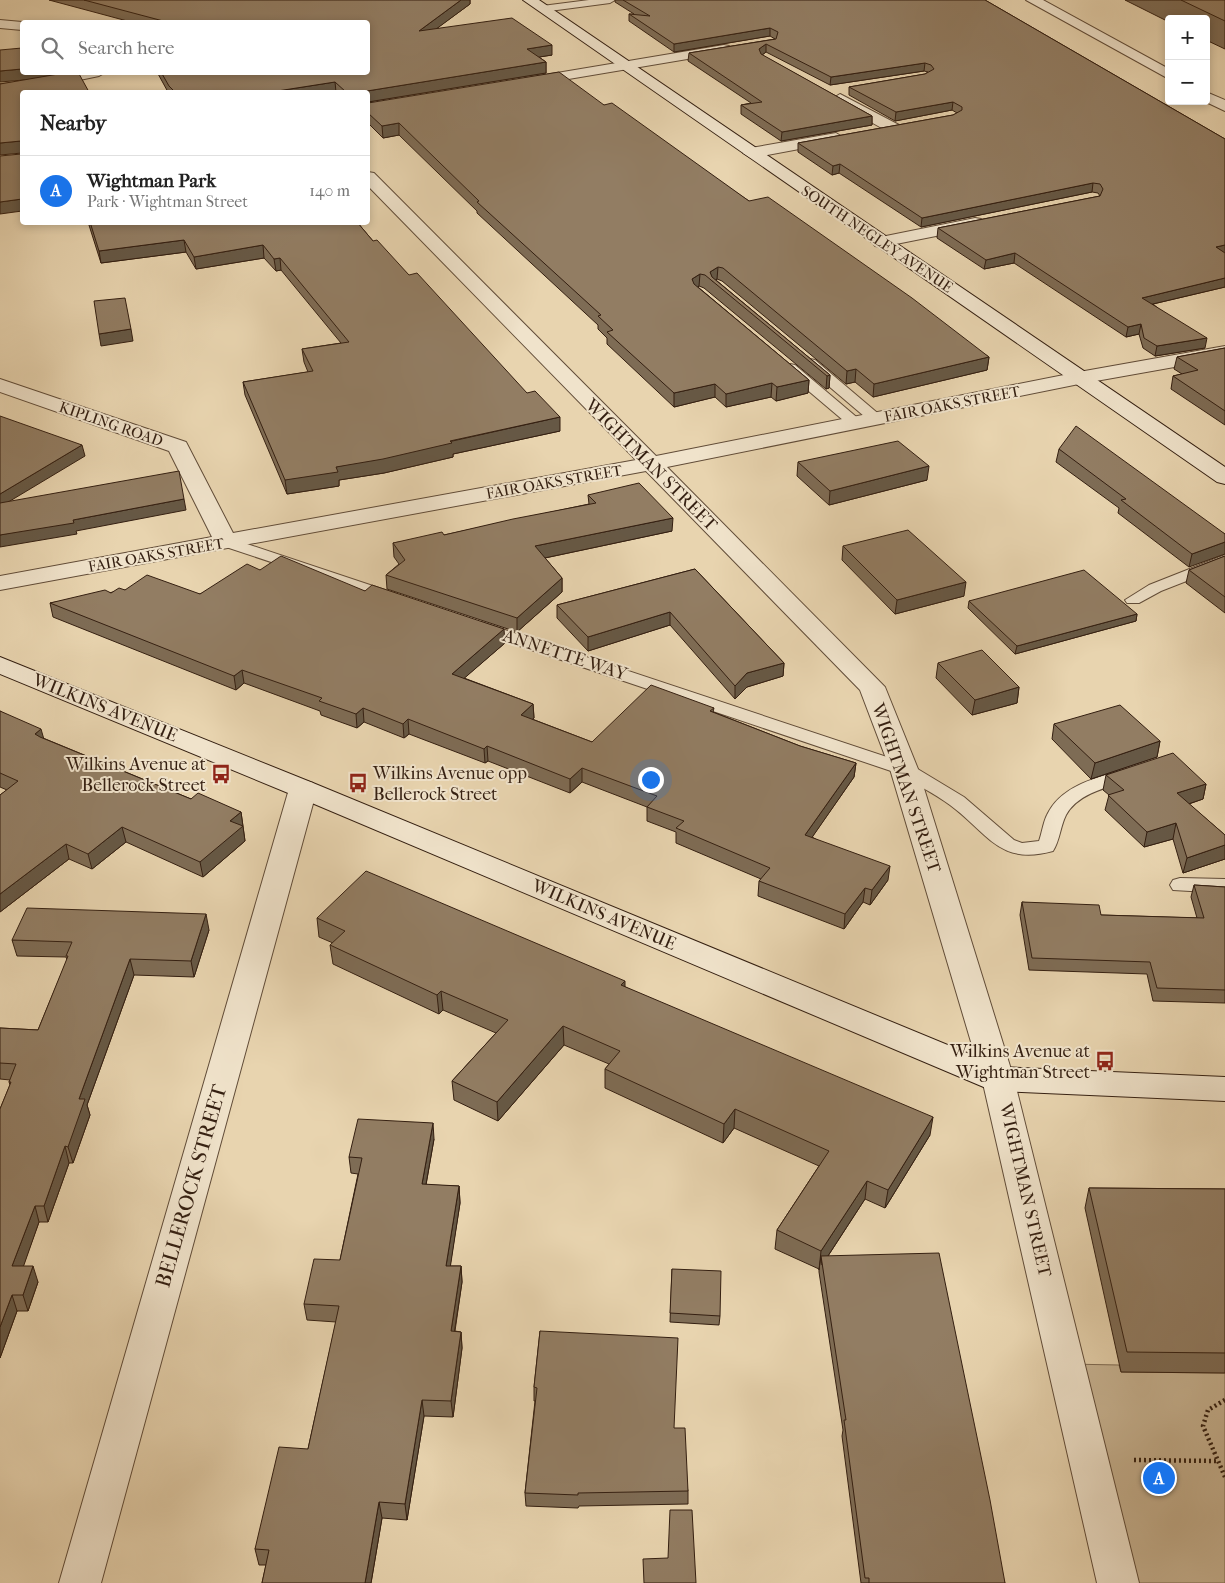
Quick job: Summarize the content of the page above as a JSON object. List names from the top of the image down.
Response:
{
  "streets": {
    "street": [
      "SOUTH NEGLEY AVENUE",
      "FAIR OAKS STREET",
      "KIPLING ROAD",
      "WIGHTMAN STREET",
      "WILKINS AVENUE",
      "BELLEROCK STREET"
    ],
    "lane": ["ANNETTE WAY"]
  },
  "crossings": [
    ["SOUTH NEGLEY AVENUE", "FAIR OAKS STREET"],
    ["FAIR OAKS STREET", "KIPLING ROAD"],
    ["FAIR OAKS STREET", "WIGHTMAN STREET"],
    ["WIGHTMAN STREET", "ANNETTE WAY"],
    ["WIGHTMAN STREET", "WILKINS AVENUE"],
    ["WILKINS AVENUE", "BELLEROCK STREET"]
  ],
  "places": {
    "bus stop": ["Wilkins Avenue at Bellerock Street", "Wilkins Avenue opp Bellerock Street", "Wilkins Avenue at Wightman Street"]
  },
  "page": {
    "map_buttons": ["+", "−"],
    "search": "Search here",
    "heading": "Nearby",
    "list": [
      {
        "mark": "A",
        "name": "Wightman Park",
        "note": "Park · Wightman Street",
        "value": "140 m"
      }
    ],
    "pins": "A"
  }
}
